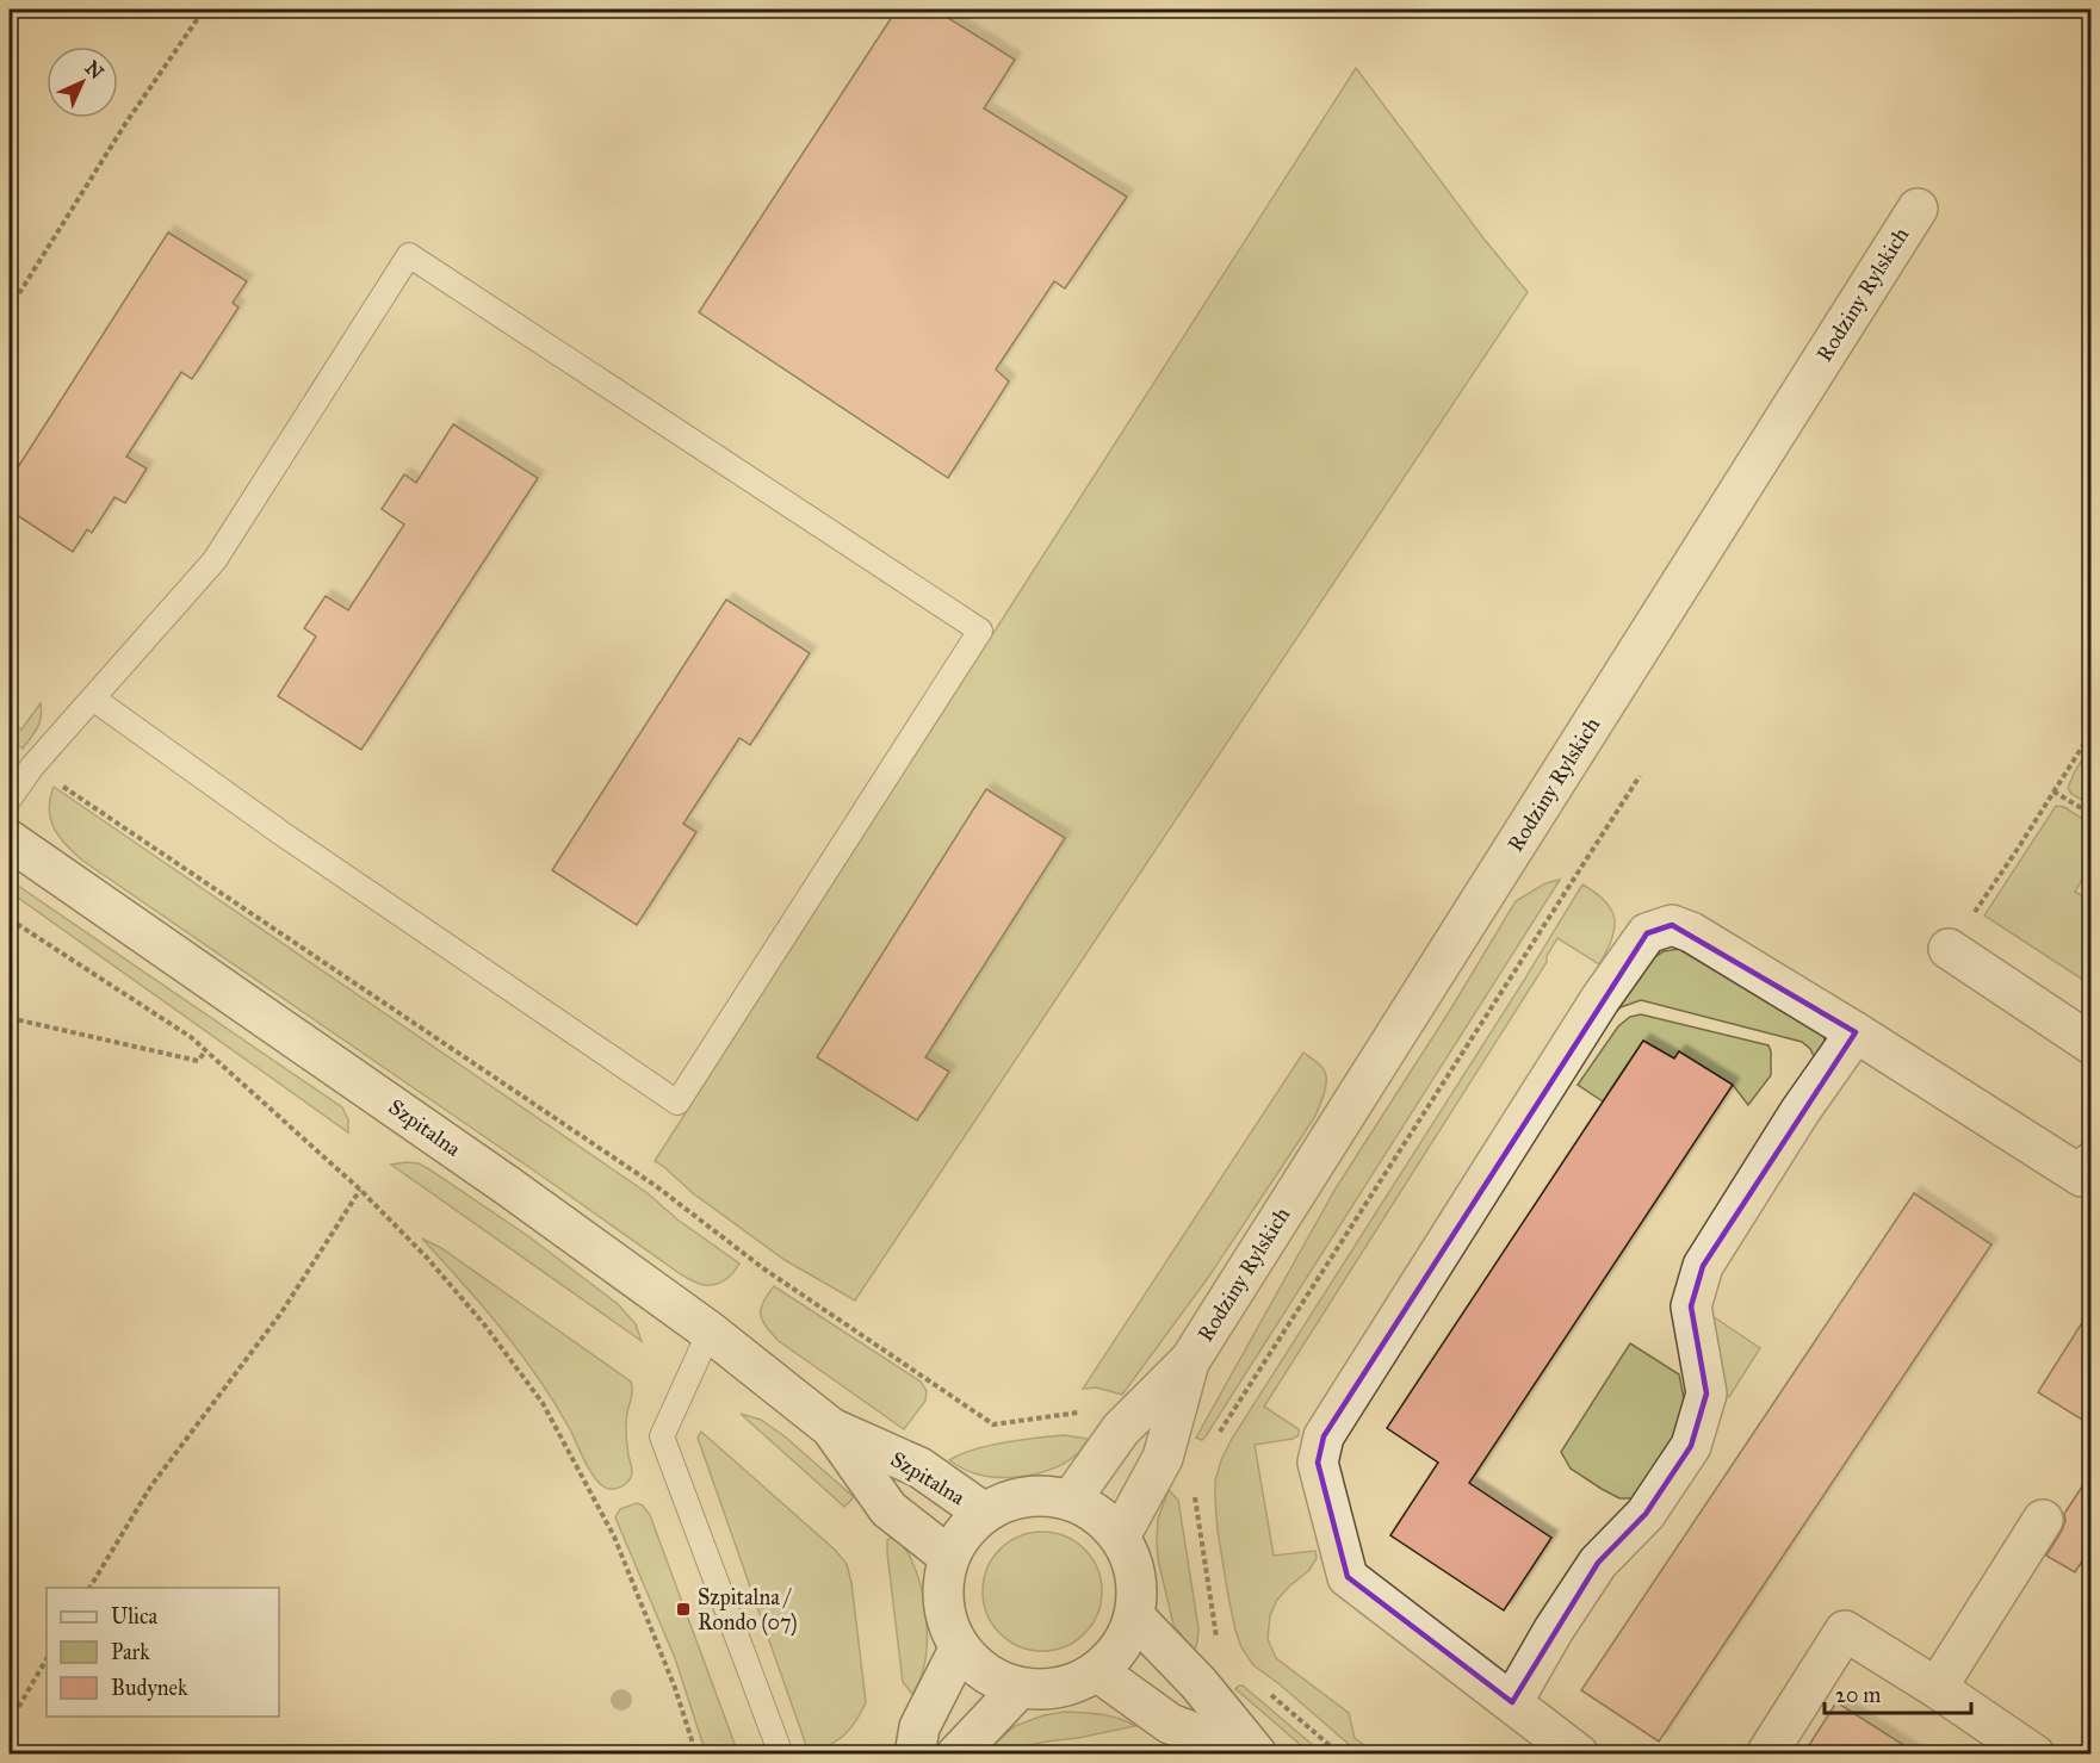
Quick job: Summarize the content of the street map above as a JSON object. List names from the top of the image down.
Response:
{
  "streets": {
    "street": ["Rodziny Rylskich", "Szpitalna"]
  },
  "crossings": [
    ["Rodziny Rylskich", "Szpitalna"]
  ],
  "places": {
    "transit": ["Szpitalna / Rondo (07)"]
  },
  "legend": ["Ulica", "Park", "Budynek"],
  "scale_bar": "20 m",
  "north": "top right"
}
